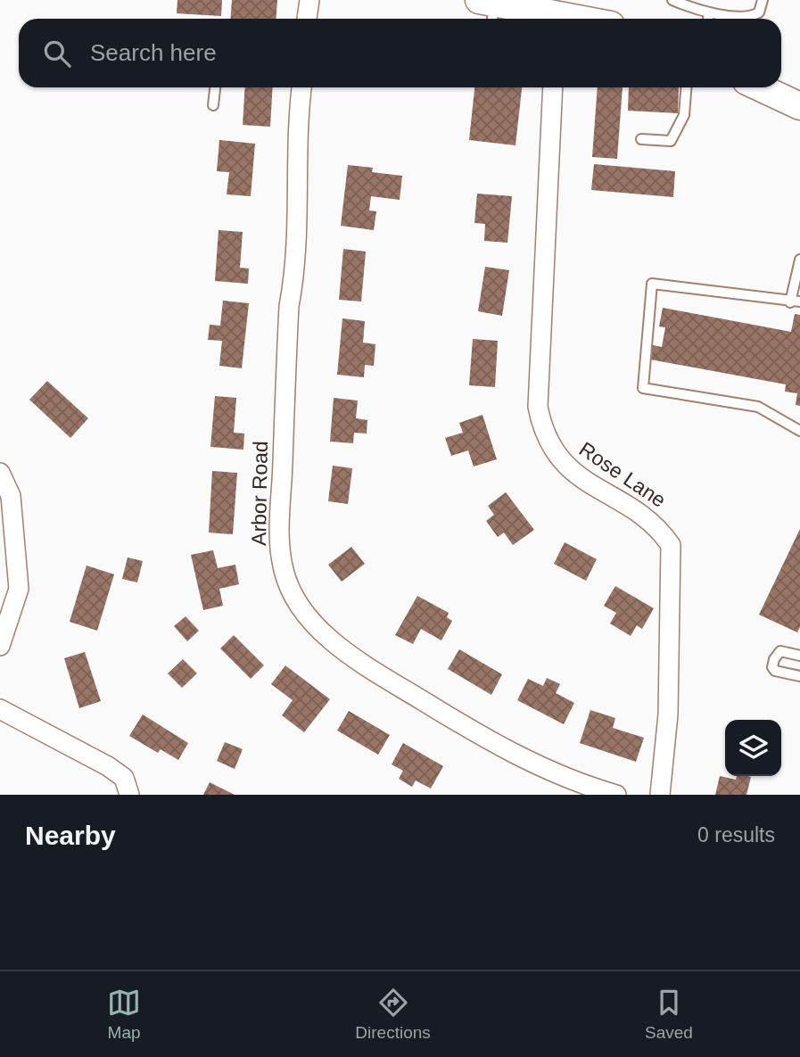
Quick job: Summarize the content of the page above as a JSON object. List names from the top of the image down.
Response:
{
  "streets": {
    "street": ["Rose Lane", "Arbor Road"]
  },
  "page": {
    "search": "Search here",
    "heading": ["Nearby", "0 results"],
    "nav": ["Map", "Directions", "Saved"]
  }
}
